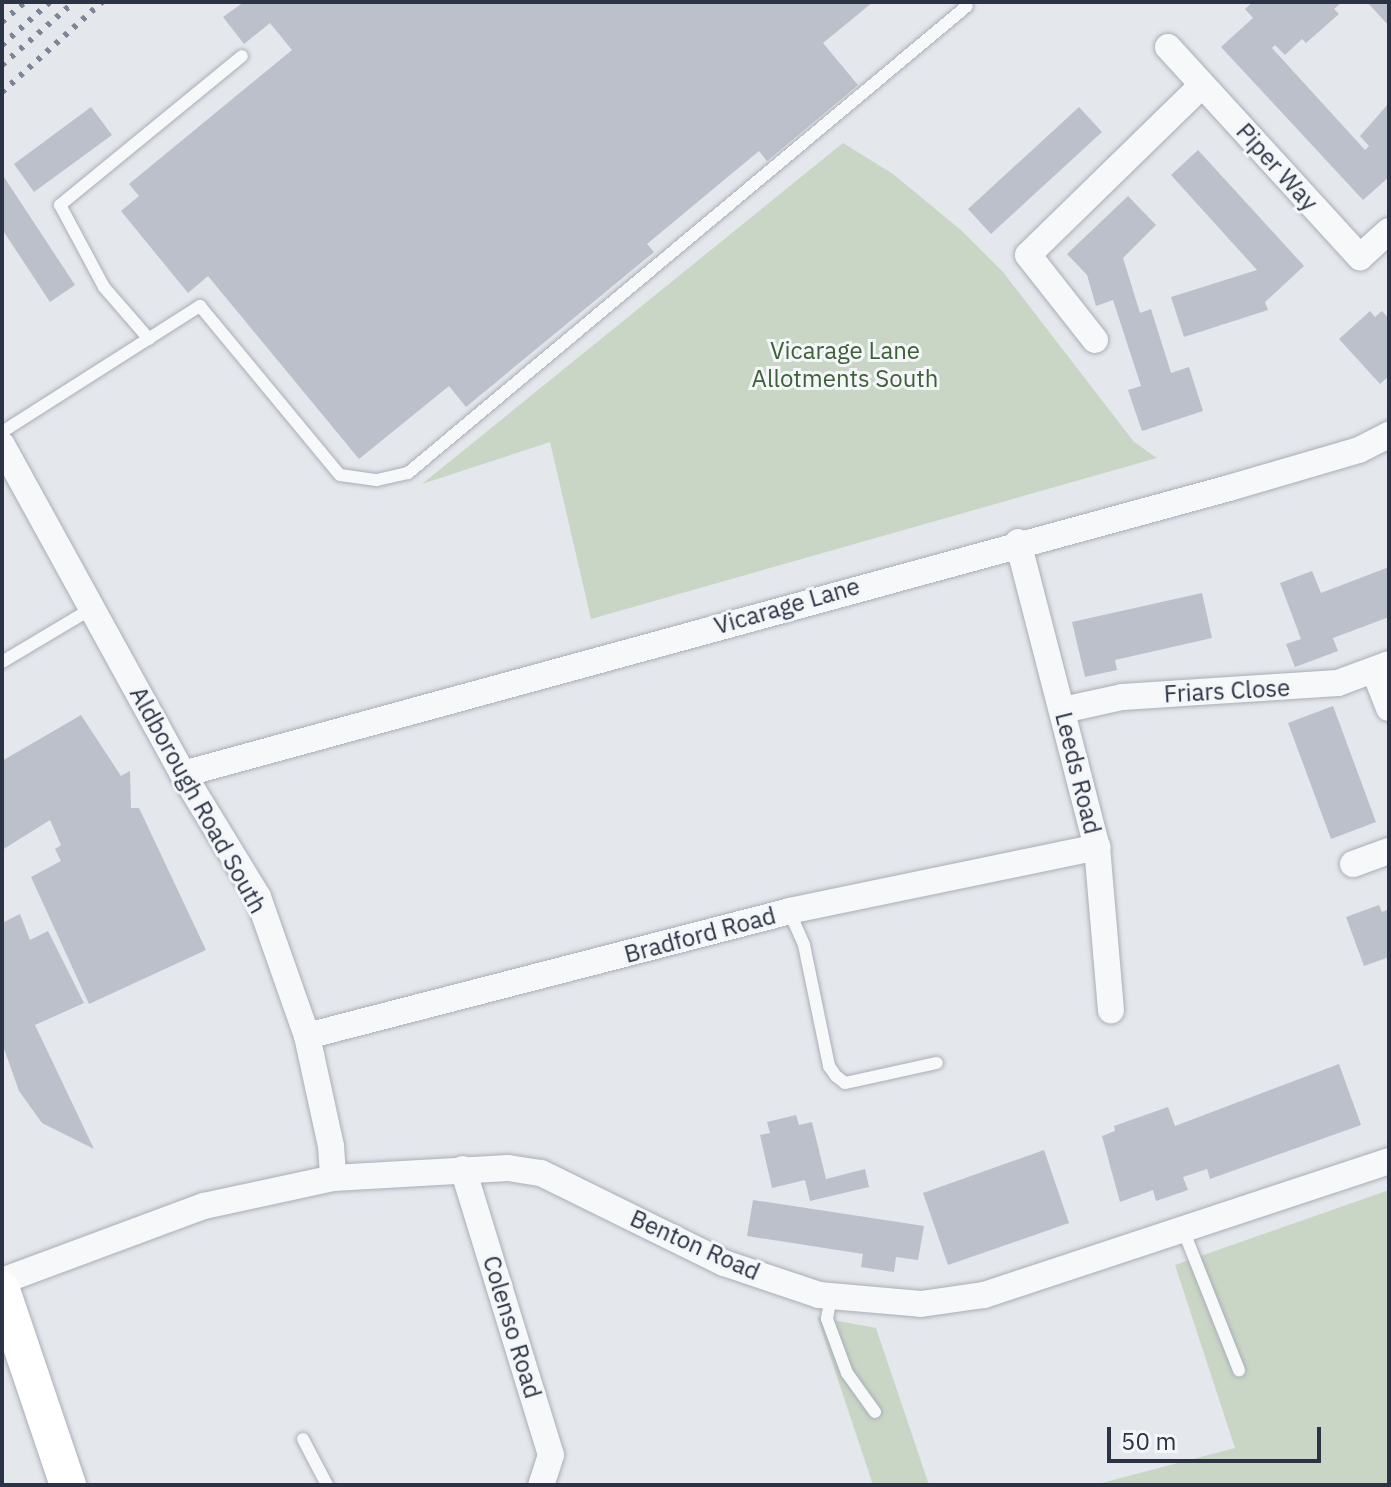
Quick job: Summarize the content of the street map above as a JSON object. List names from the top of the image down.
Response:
{
  "streets": {
    "street": [
      "Piper Way",
      "Vicarage Lane",
      "Friars Close",
      "Leeds Road",
      "Aldborough Road South",
      "Bradford Road",
      "Benton Road",
      "Colenso Road"
    ]
  },
  "crossings": [
    ["Vicarage Lane", "Leeds Road"],
    ["Vicarage Lane", "Aldborough Road South"],
    ["Friars Close", "Leeds Road"],
    ["Leeds Road", "Bradford Road"],
    ["Aldborough Road South", "Bradford Road"],
    ["Aldborough Road South", "Benton Road"],
    ["Benton Road", "Colenso Road"]
  ],
  "parks": ["Vicarage Lane Allotments South"],
  "scale_bar": "50 m"
}
